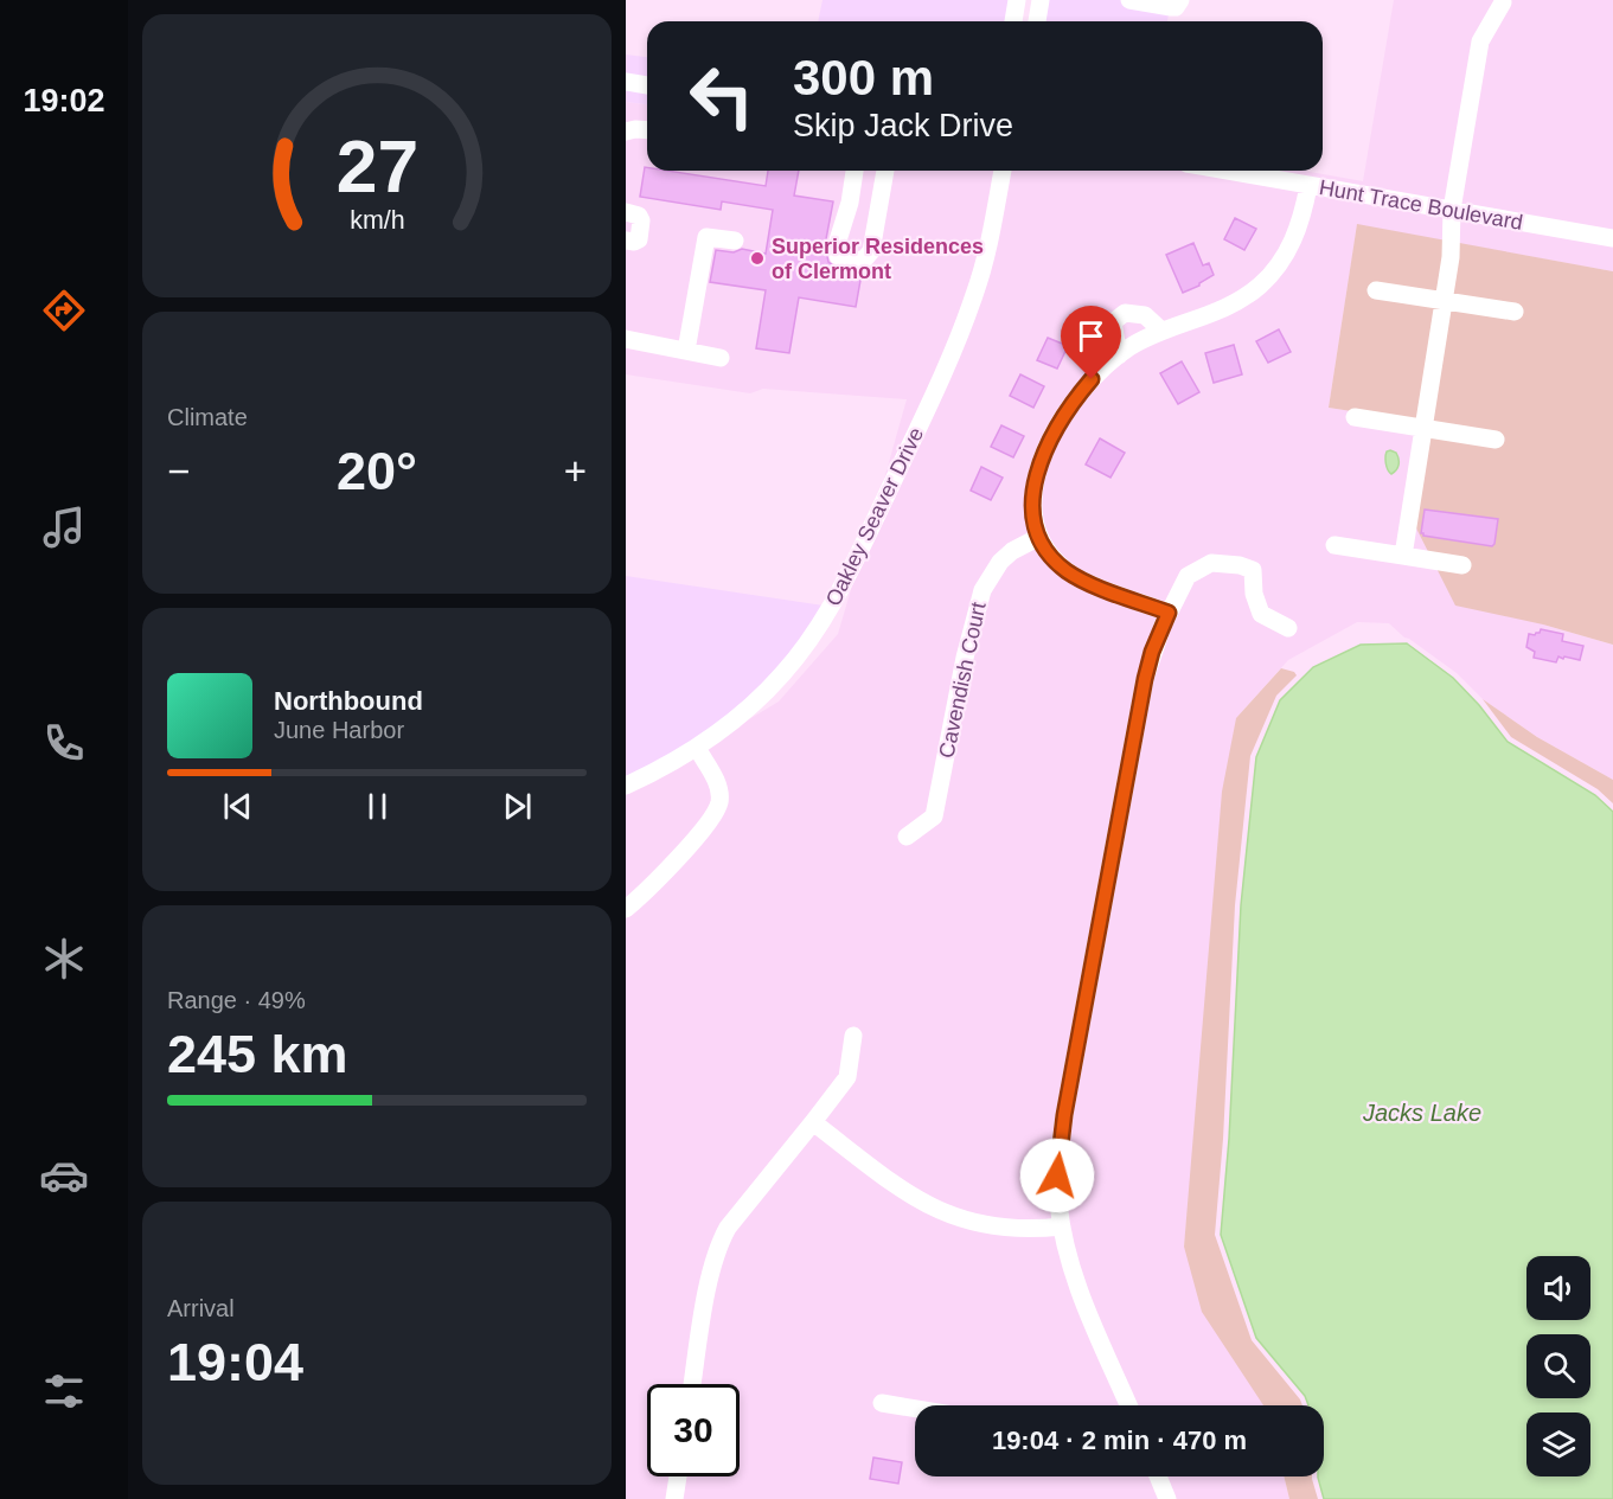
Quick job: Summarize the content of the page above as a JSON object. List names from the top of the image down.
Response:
{
  "streets": {
    "street": ["Hunt Trace Boulevard", "Oakley Seaver Drive", "Cavendish Court"]
  },
  "water": ["Jacks Lake"],
  "places": ["Superior Residences of Clermont"],
  "page": {
    "tabs": "19:02",
    "turn": ["300 m", "Skip Jack Drive"],
    "tile": [
      "Climate",
      ["Range · 49%", "245 km"],
      ["Arrival", "19:04"]
    ],
    "heat": ["−", "20°", "+"],
    "song": ["Northbound", "June Harbor"],
    "limit": "30",
    "trip": "19:04 · 2 min · 470 m",
    "gauge": ["27", "km/h"]
  }
}
